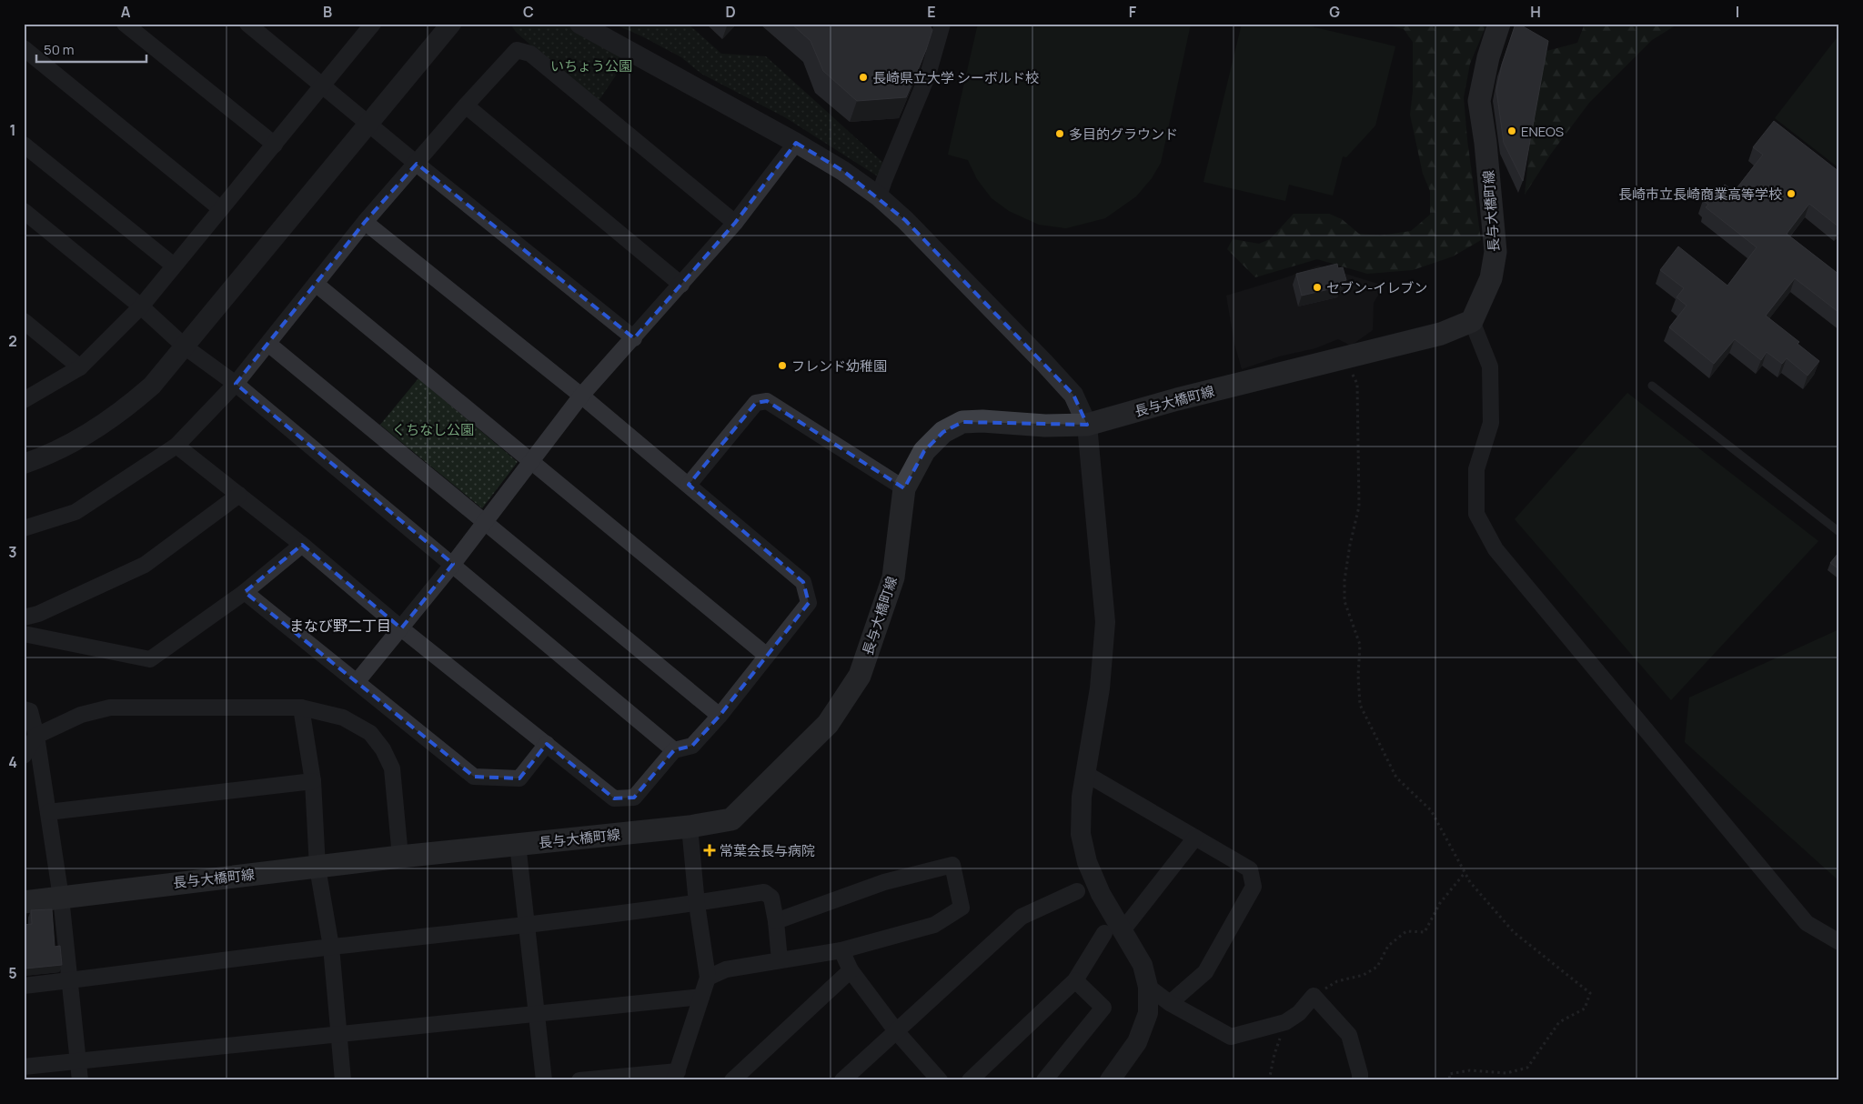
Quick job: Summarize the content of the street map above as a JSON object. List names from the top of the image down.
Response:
{
  "streets": {
    "main road": ["長与大橋町線"]
  },
  "districts": ["まなび野二丁目"],
  "parks": ["いちょう公園", "くちなし公園"],
  "places": {
    "other": [
      "長崎県立大学 シーボルド校",
      "ENEOS",
      "多目的グラウンド",
      "長崎市立長崎商業高等学校",
      "セブン-イレブン",
      "フレンド幼稚園"
    ],
    "health": ["常葉会長与病院"]
  },
  "scale_bar": "50 m",
  "grid": {
    "columns": [
      "A",
      "B",
      "C",
      "D",
      "E",
      "F",
      "G",
      "H",
      "I"
    ],
    "rows": [
      "1",
      "2",
      "3",
      "4",
      "5"
    ]
  }
}
